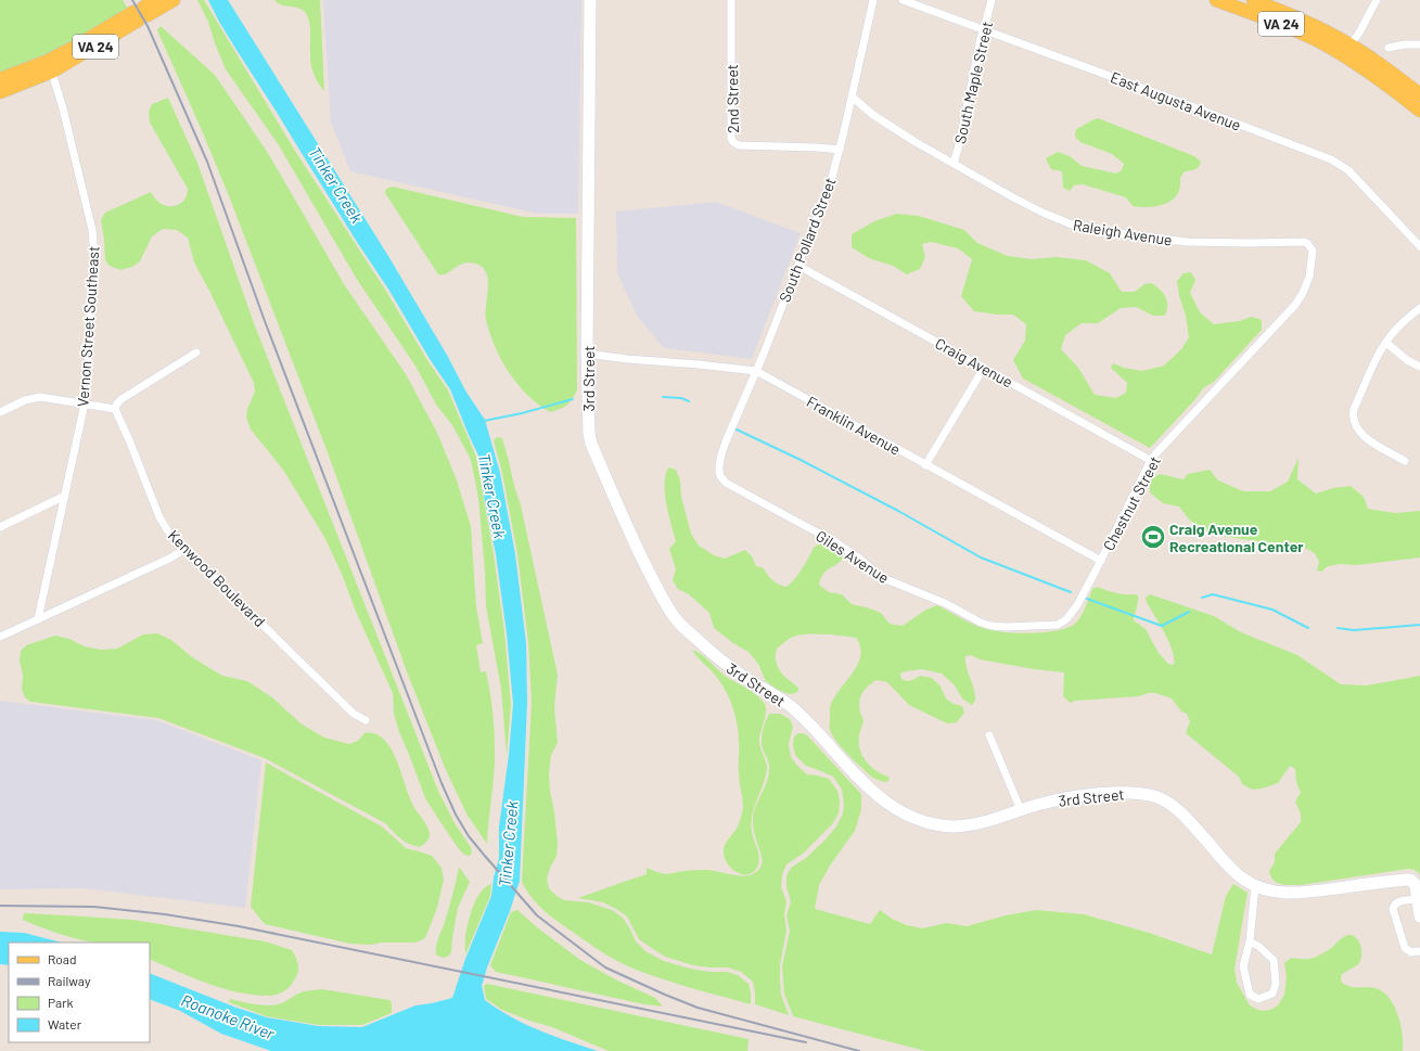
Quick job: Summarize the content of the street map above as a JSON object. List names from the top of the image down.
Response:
{
  "streets": {
    "main road": ["VA 24"],
    "street": [
      "South Maple Street",
      "2nd Street",
      "East Augusta Avenue",
      "Raleigh Avenue",
      "South Pollard Street",
      "Vernon Street Southeast",
      "Craig Avenue",
      "3rd Street",
      "Franklin Avenue",
      "Chestnut Street",
      "Giles Avenue",
      "Kenwood Boulevard"
    ]
  },
  "crossings": [
    ["VA 24", "Vernon Street Southeast"],
    ["South Maple Street", "East Augusta Avenue"],
    ["South Maple Street", "Raleigh Avenue"],
    ["2nd Street", "South Pollard Street"],
    ["Raleigh Avenue", "South Pollard Street"],
    ["Raleigh Avenue", "Chestnut Street"],
    ["South Pollard Street", "Craig Avenue"],
    ["South Pollard Street", "Franklin Avenue"],
    ["South Pollard Street", "Giles Avenue"],
    ["Craig Avenue", "Chestnut Street"],
    ["3rd Street", "Franklin Avenue"],
    ["Franklin Avenue", "Chestnut Street"],
    ["Chestnut Street", "Giles Avenue"]
  ],
  "water": ["Tinker Creek", "Roanoke River"],
  "places": {
    "sports": ["Craig Avenue Recreational Center"]
  },
  "legend": [
    "Road",
    "Railway",
    "Park",
    "Water"
  ]
}
